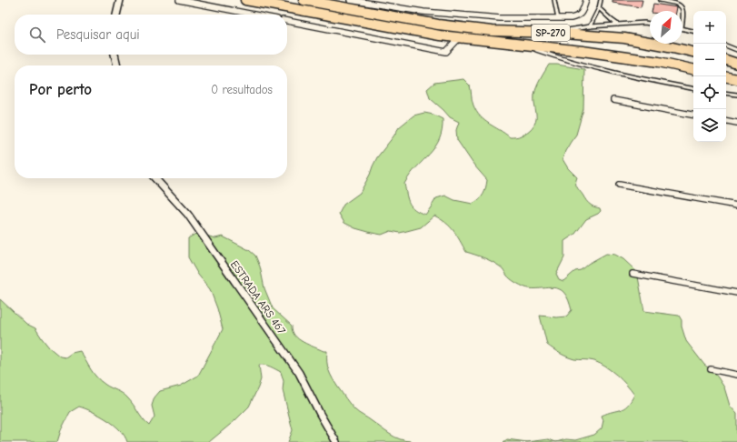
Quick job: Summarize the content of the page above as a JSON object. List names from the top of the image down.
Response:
{
  "streets": {
    "highway": ["SP-270"],
    "street": ["ESTRADA ARS 467"]
  },
  "north": "top right",
  "page": {
    "map_buttons": ["+", "−"],
    "search": "Pesquisar aqui",
    "heading": ["Por perto", "0 resultados"]
  }
}
